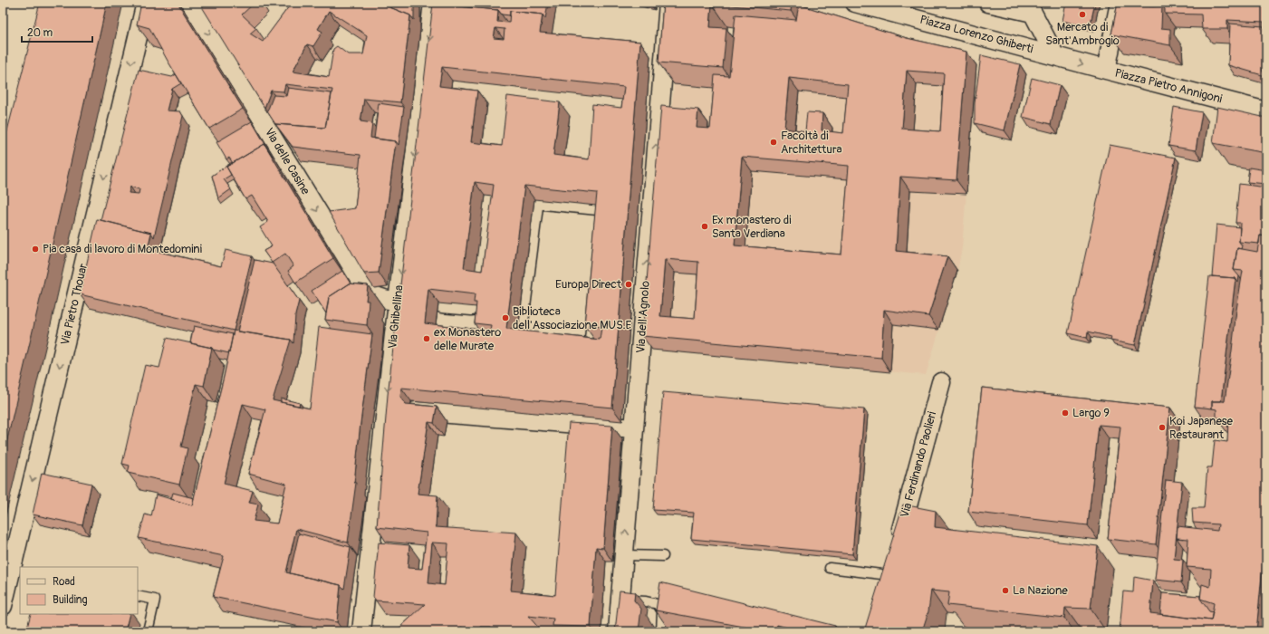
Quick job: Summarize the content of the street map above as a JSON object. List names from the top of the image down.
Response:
{
  "streets": {
    "street": [
      "Piazza Lorenzo Ghiberti",
      "Piazza Pietro Annigoni",
      "Via delle Casine",
      "Via Pietro Thouar",
      "Via Ghibellina",
      "Via dell'Agnolo",
      "Via Ferdinando Paolieri"
    ]
  },
  "crossings": [
    ["Piazza Lorenzo Ghiberti", "Piazza Pietro Annigoni"],
    ["Via delle Casine", "Via Ghibellina"]
  ],
  "one_way": [
    "Via delle Casine",
    "Via Pietro Thouar",
    "Via Ghibellina",
    "Via dell'Agnolo"
  ],
  "places": [
    "Mercato di Sant'Ambrogio",
    "Facoltà di Architettura",
    "Ex monastero di Santa Verdiana",
    "Pia casa di lavoro di Montedomini",
    "Europa Direct",
    "Biblioteca dell'Associazione MUS.E",
    "ex Monastero delle Murate",
    "Largo 9",
    "Koi Japanese Restaurant",
    "La Nazione"
  ],
  "legend": ["Road", "Building"],
  "scale_bar": "20 m"
}
